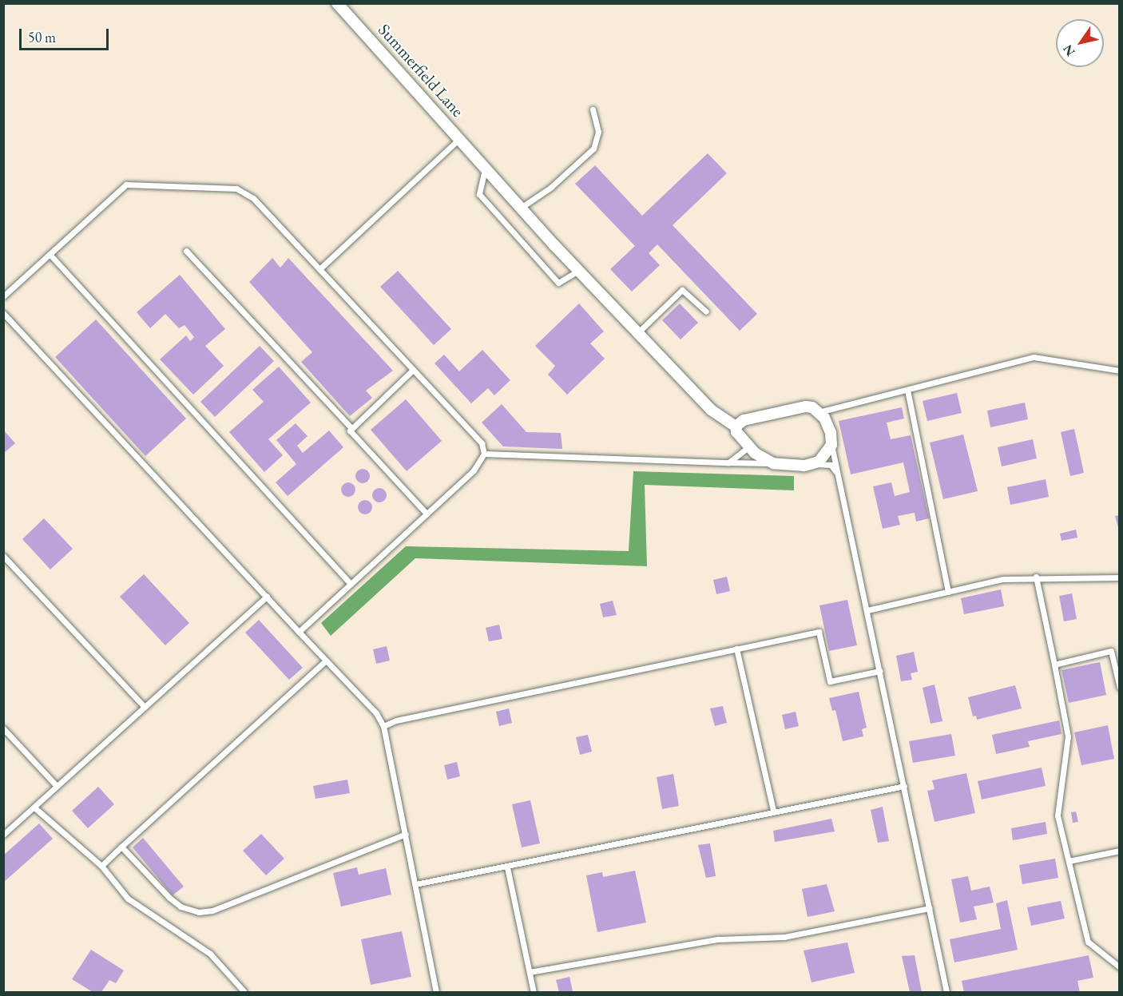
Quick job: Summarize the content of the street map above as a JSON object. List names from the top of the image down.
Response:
{
  "streets": {
    "street": ["Summerfield Lane"]
  },
  "scale_bar": "50 m",
  "north": "bottom left"
}
